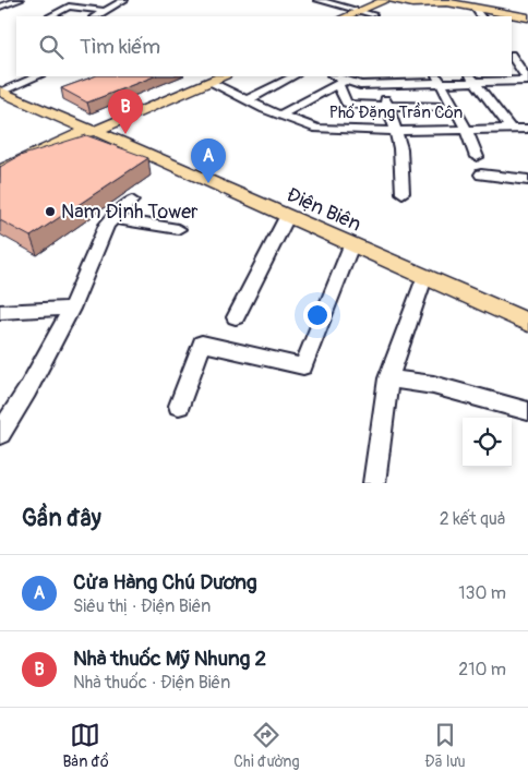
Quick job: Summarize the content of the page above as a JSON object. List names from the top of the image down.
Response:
{
  "streets": {
    "main road": ["Điện Biên"],
    "street": ["Phố Đặng Trần Côn"]
  },
  "places": ["Nam Định Tower"],
  "page": {
    "search": "Tìm kiếm",
    "pins": ["B", "A"],
    "heading": ["Gần đây", "2 kết quả"],
    "list": [
      {
        "mark": "A",
        "name": "Cửa Hàng Chú Dương",
        "note": "Siêu thị · Điện Biên",
        "value": "130 m"
      },
      {
        "mark": "B",
        "name": "Nhà thuốc Mỹ Nhung 2",
        "note": "Nhà thuốc · Điện Biên",
        "value": "210 m"
      }
    ],
    "nav": ["Bản đồ", "Chỉ đường", "Đã lưu"]
  }
}
